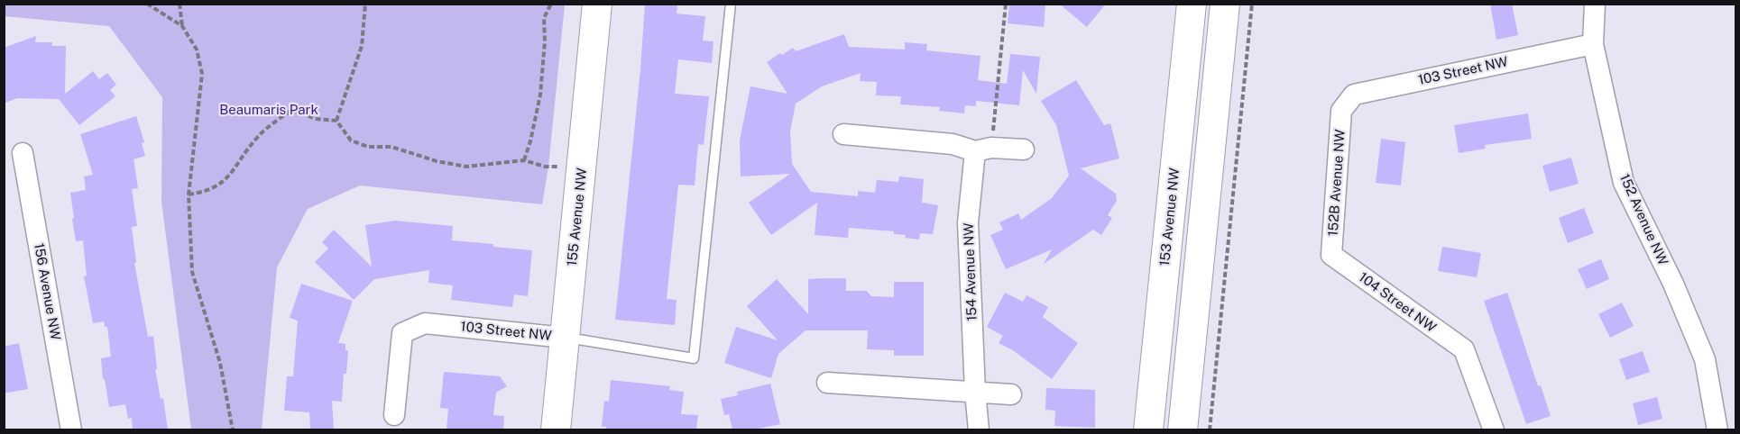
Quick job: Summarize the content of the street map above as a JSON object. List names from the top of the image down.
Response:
{
  "streets": {
    "main road": ["155 Avenue NW", "153 Avenue NW"],
    "street": [
      "103 Street NW",
      "152B Avenue NW",
      "152 Avenue NW",
      "154 Avenue NW",
      "156 Avenue NW",
      "104 Street NW"
    ]
  },
  "crossings": [
    ["103 Street NW", "152B Avenue NW"],
    ["103 Street NW", "155 Avenue NW"],
    ["103 Street NW", "152 Avenue NW"],
    ["152B Avenue NW", "104 Street NW"]
  ],
  "parks": ["Beaumaris Park"]
}
